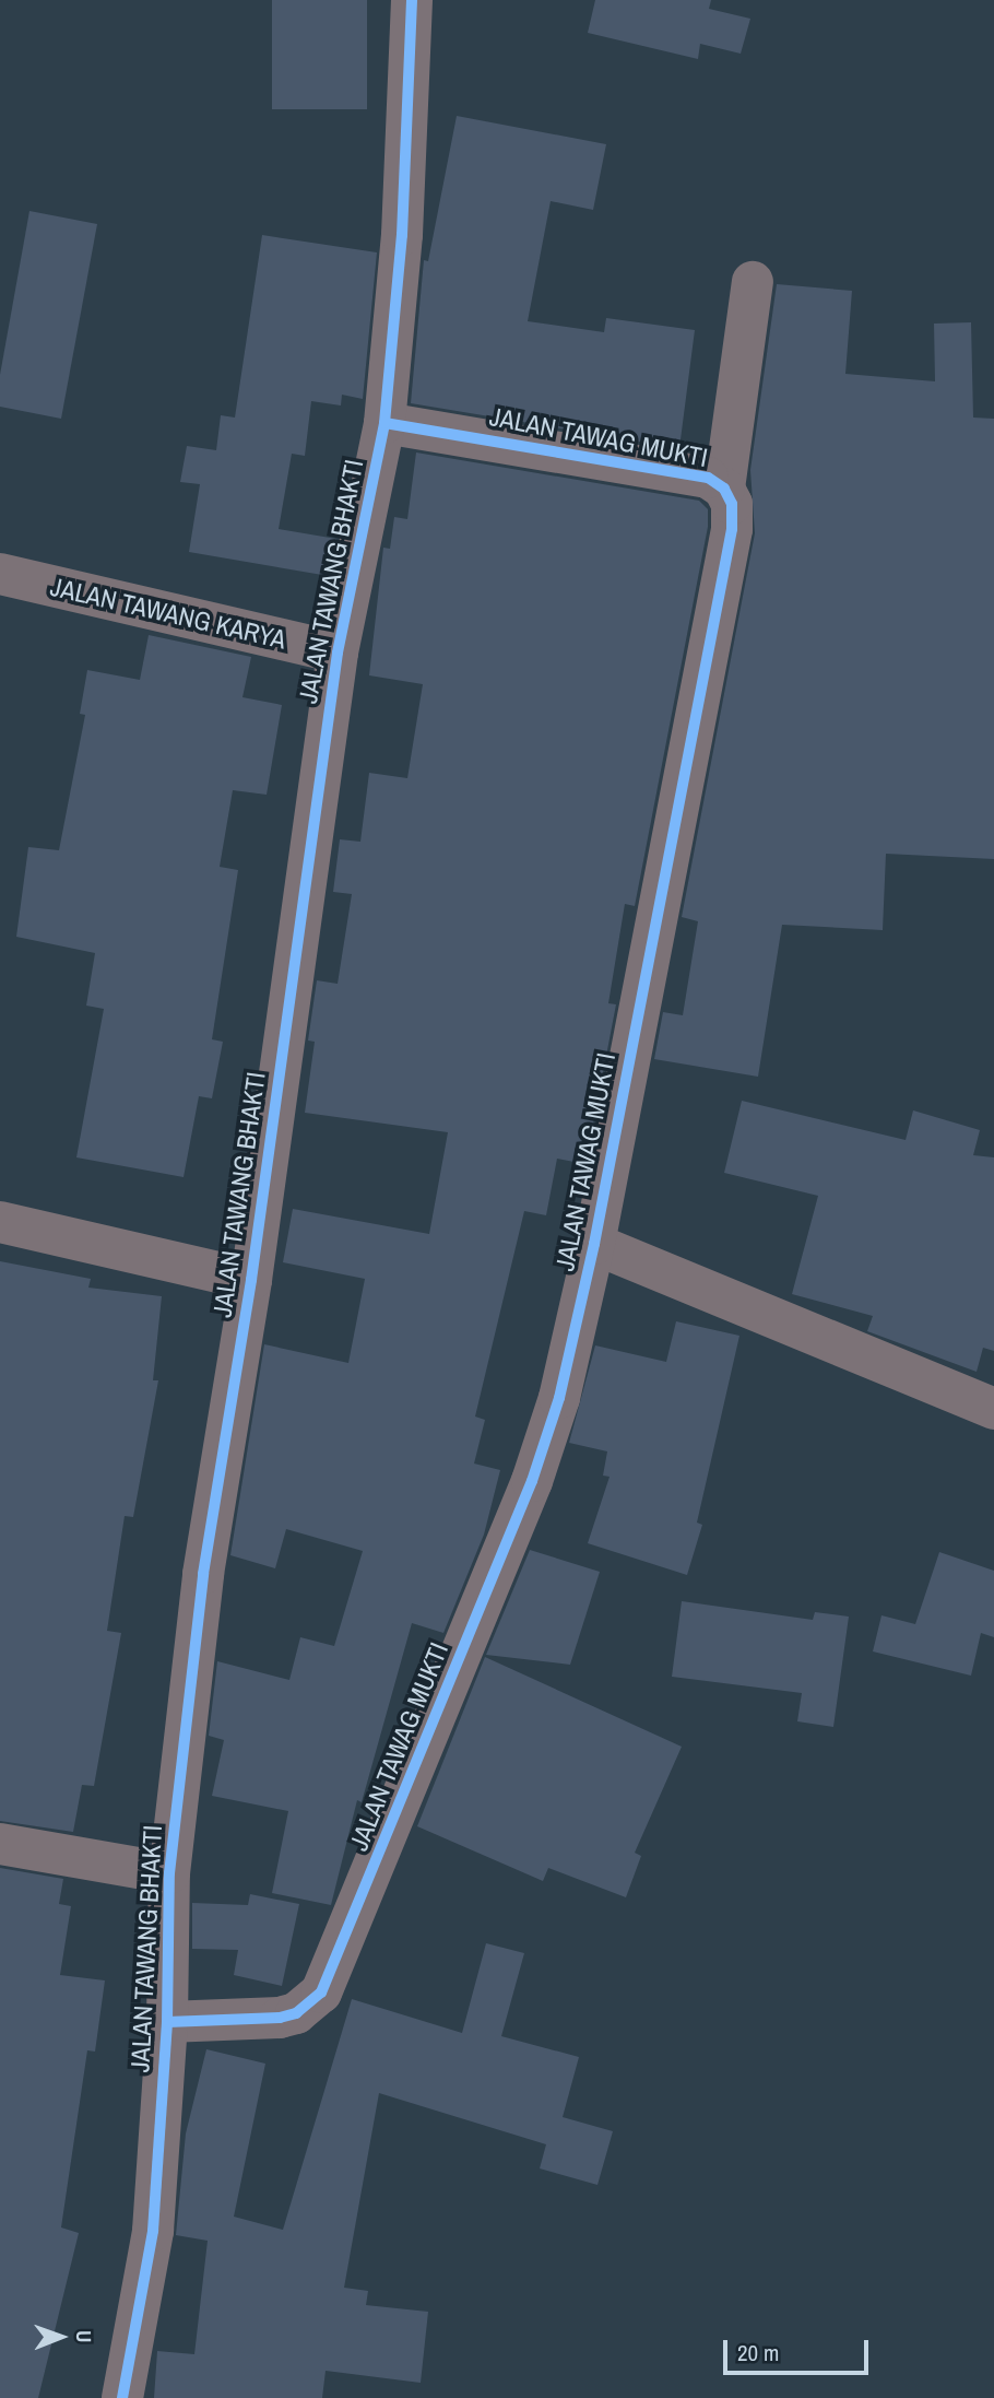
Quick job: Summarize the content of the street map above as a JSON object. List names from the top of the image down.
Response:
{
  "streets": {
    "street": ["JALAN TAWAG MUKTI", "JALAN TAWANG BHAKTI", "JALAN TAWANG KARYA"]
  },
  "crossings": [
    ["JALAN TAWAG MUKTI", "JALAN TAWANG BHAKTI"],
    ["JALAN TAWANG BHAKTI", "JALAN TAWANG KARYA"]
  ],
  "scale_bar": "20 m",
  "north": "right"
}
